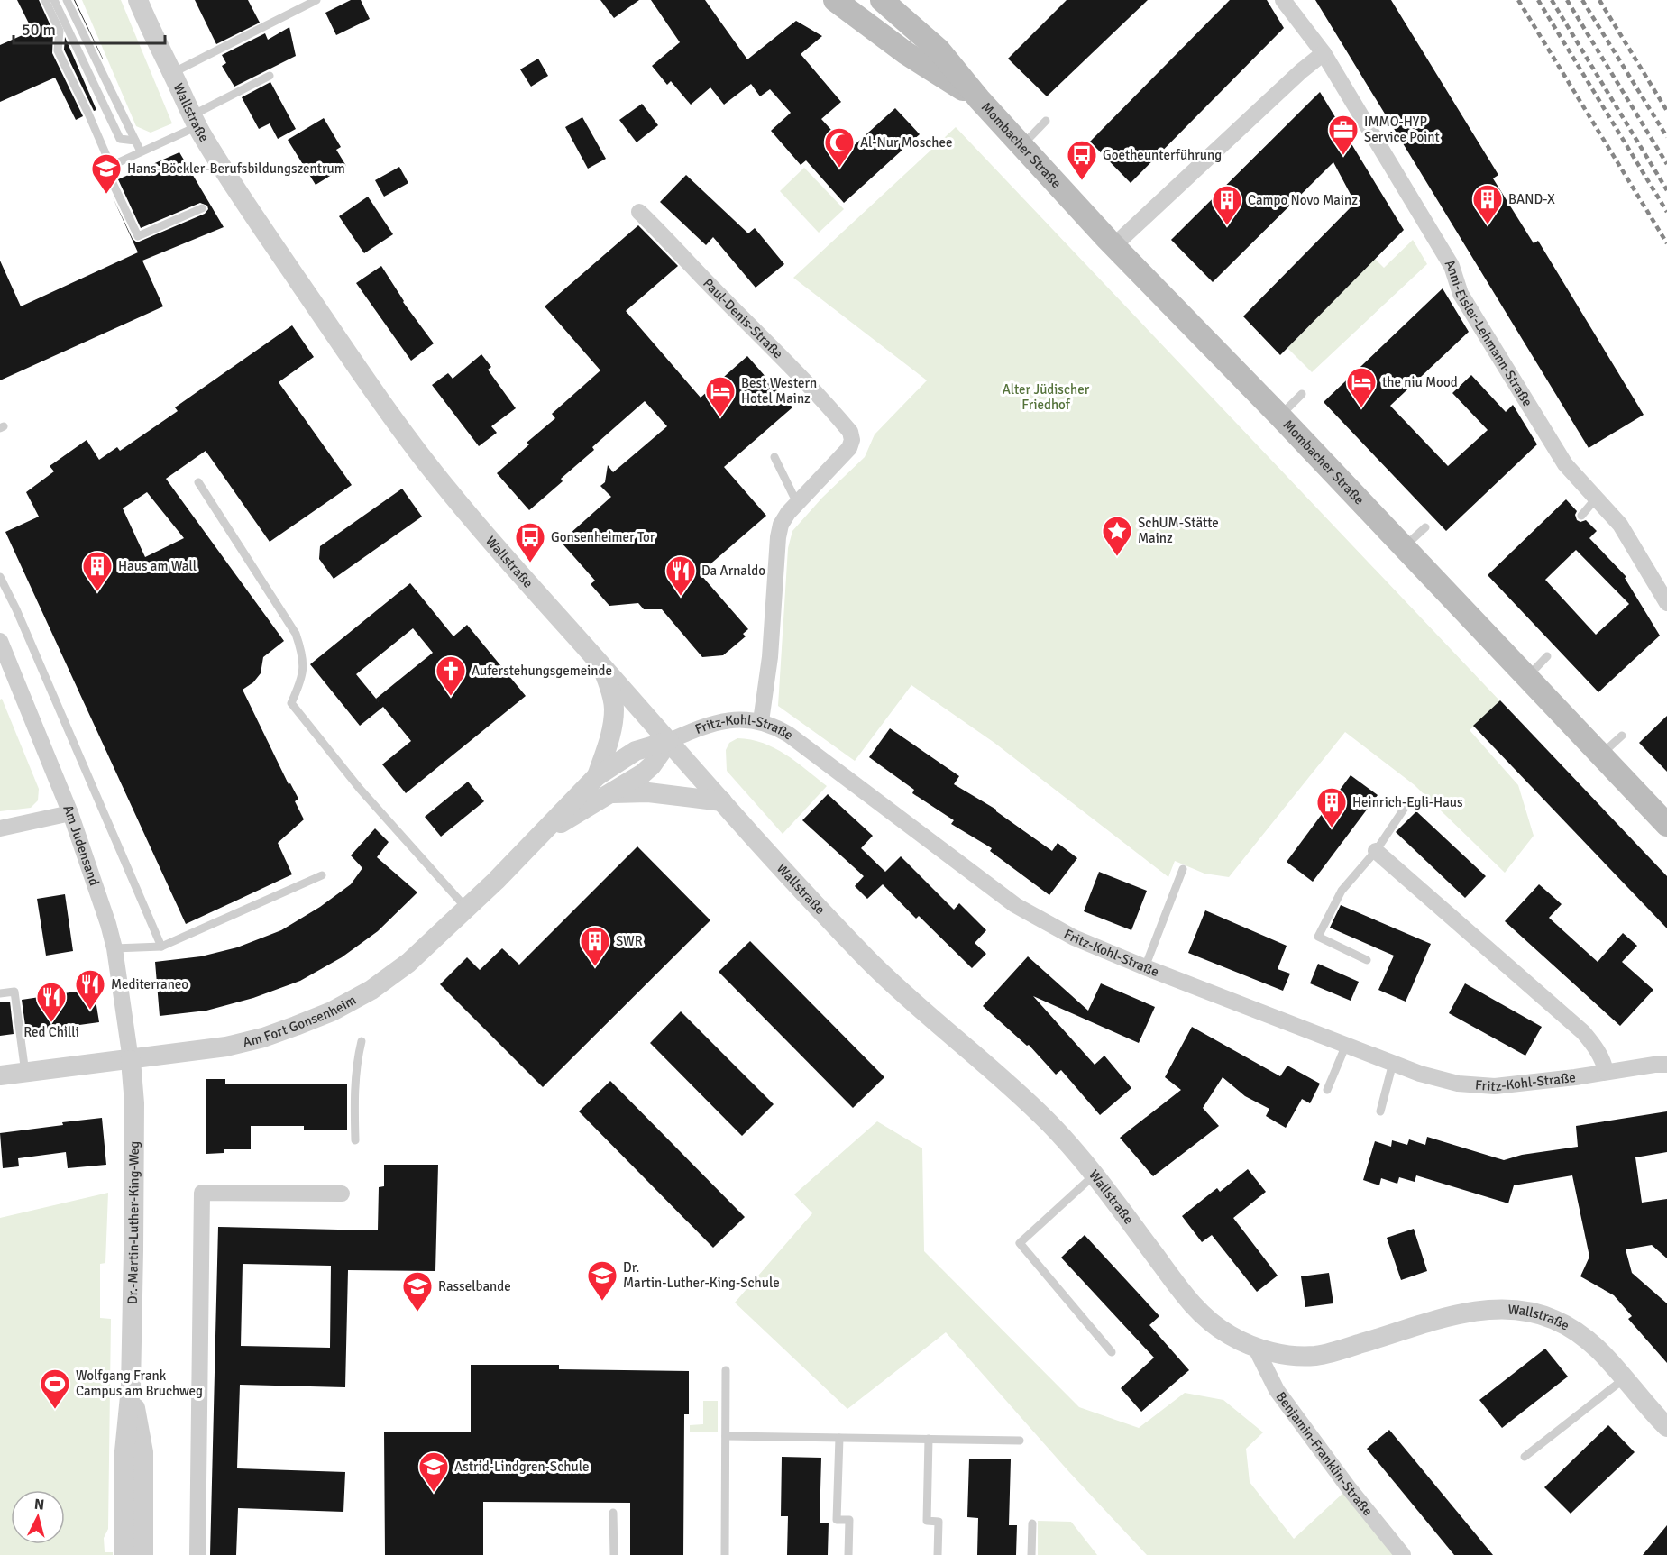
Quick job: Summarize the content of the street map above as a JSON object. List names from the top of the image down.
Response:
{
  "streets": {
    "main road": ["Mombacher Straße"],
    "street": [
      "Wallstraße",
      "Paul-Denis-Straße",
      "Anni-Eisler-Lehmann-Straße",
      "Fritz-Kohl-Straße",
      "Am Judensand",
      "Am Fort Gonsenheim",
      "Dr.-Martin-Luther-King-Weg",
      "Benjamin-Franklin-Straße"
    ]
  },
  "crossings": [
    ["Wallstraße", "Fritz-Kohl-Straße"],
    ["Wallstraße", "Am Fort Gonsenheim"],
    ["Wallstraße", "Benjamin-Franklin-Straße"],
    ["Paul-Denis-Straße", "Fritz-Kohl-Straße"],
    ["Fritz-Kohl-Straße", "Am Fort Gonsenheim"],
    ["Am Judensand", "Am Fort Gonsenheim"],
    ["Am Judensand", "Dr.-Martin-Luther-King-Weg"],
    ["Am Fort Gonsenheim", "Dr.-Martin-Luther-King-Weg"]
  ],
  "parks": ["Alter Jüdischer Friedhof"],
  "places": {
    "office": ["IMMO-HYP Service Point"],
    "mosque": ["Al-Nur Moschee"],
    "bus stop": ["Goetheunterführung", "Gonsenheimer Tor"],
    "school or university": [
      "Hans-Böckler-Berufsbildungszentrum",
      "Dr. Martin-Luther-King-Schule",
      "Rasselbande",
      "Astrid-Lindgren-Schule"
    ],
    "building": [
      "BAND-X",
      "Campo Novo Mainz",
      "Haus am Wall",
      "Heinrich-Egli-Haus",
      "SWR"
    ],
    "hotel": ["the niu Mood", "Best Western Hotel Mainz"],
    "place": ["SchUM-Stätte Mainz"],
    "restaurant": ["Da Arnaldo", "Mediterraneo", "Red Chilli"],
    "church": ["Auferstehungsgemeinde"],
    "sports": ["Wolfgang Frank Campus am Bruchweg"]
  },
  "scale_bar": "50 m",
  "north": "top"
}
